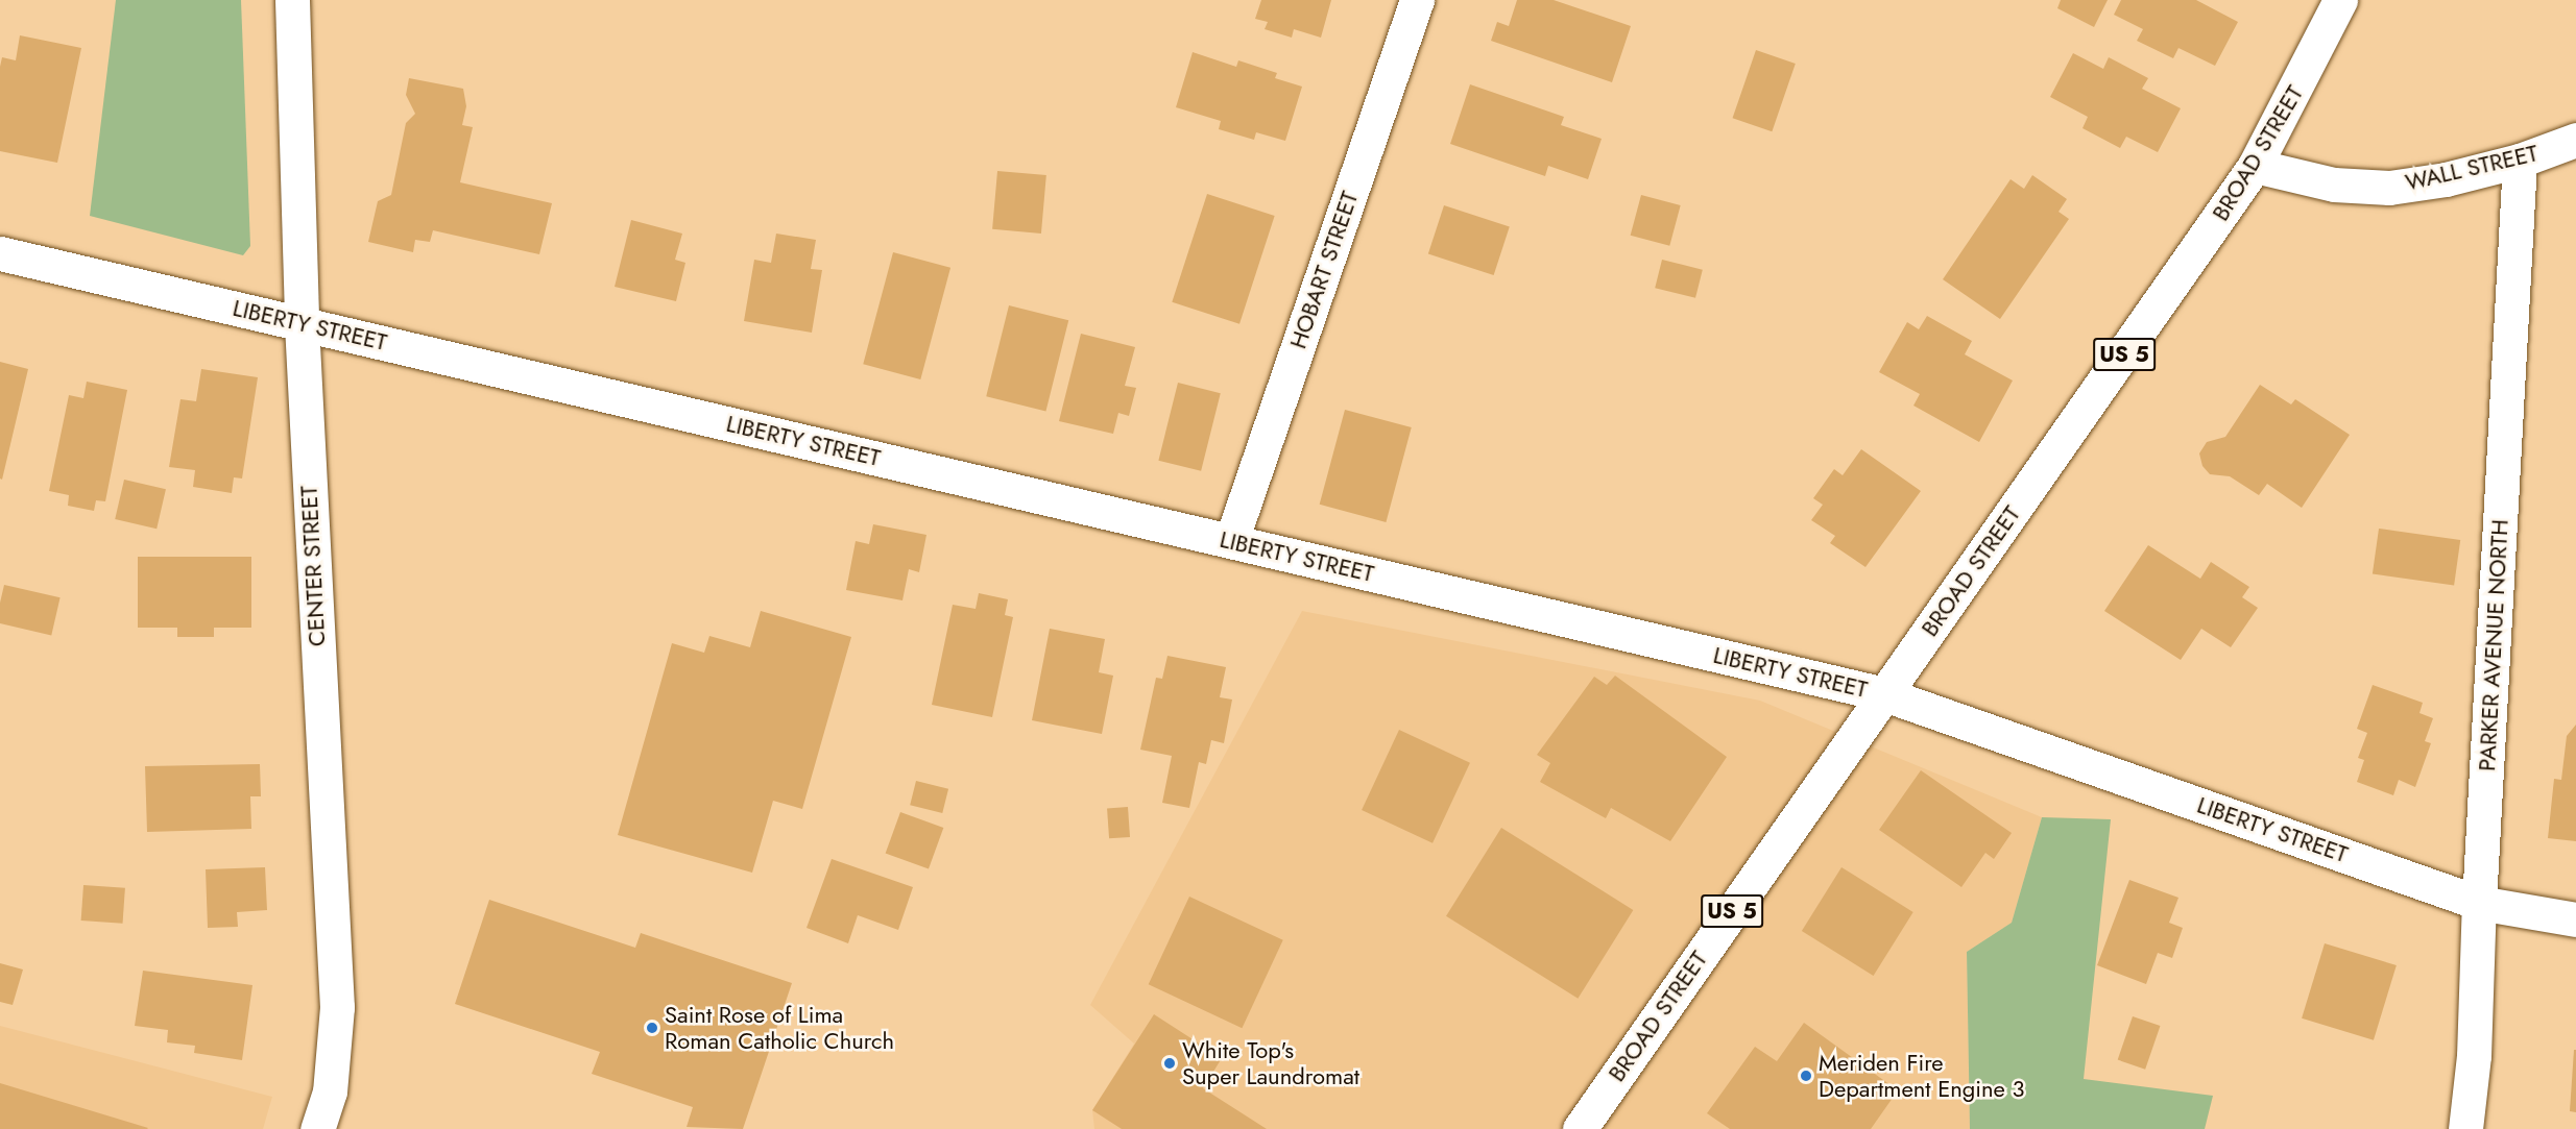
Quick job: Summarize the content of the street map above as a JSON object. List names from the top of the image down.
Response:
{
  "streets": {
    "main road": [
      "BROAD STREET",
      "WALL STREET",
      "HOBART STREET",
      "LIBERTY STREET",
      "US 5",
      "CENTER STREET",
      "PARKER AVENUE NORTH"
    ]
  },
  "crossings": [
    ["BROAD STREET", "WALL STREET"],
    ["BROAD STREET", "LIBERTY STREET"],
    ["WALL STREET", "PARKER AVENUE NORTH"],
    ["HOBART STREET", "LIBERTY STREET"],
    ["LIBERTY STREET", "CENTER STREET"],
    ["LIBERTY STREET", "PARKER AVENUE NORTH"]
  ],
  "places": ["Saint Rose of Lima Roman Catholic Church", "White Top's Super Laundromat", "Meriden Fire Department Engine 3"]
}
